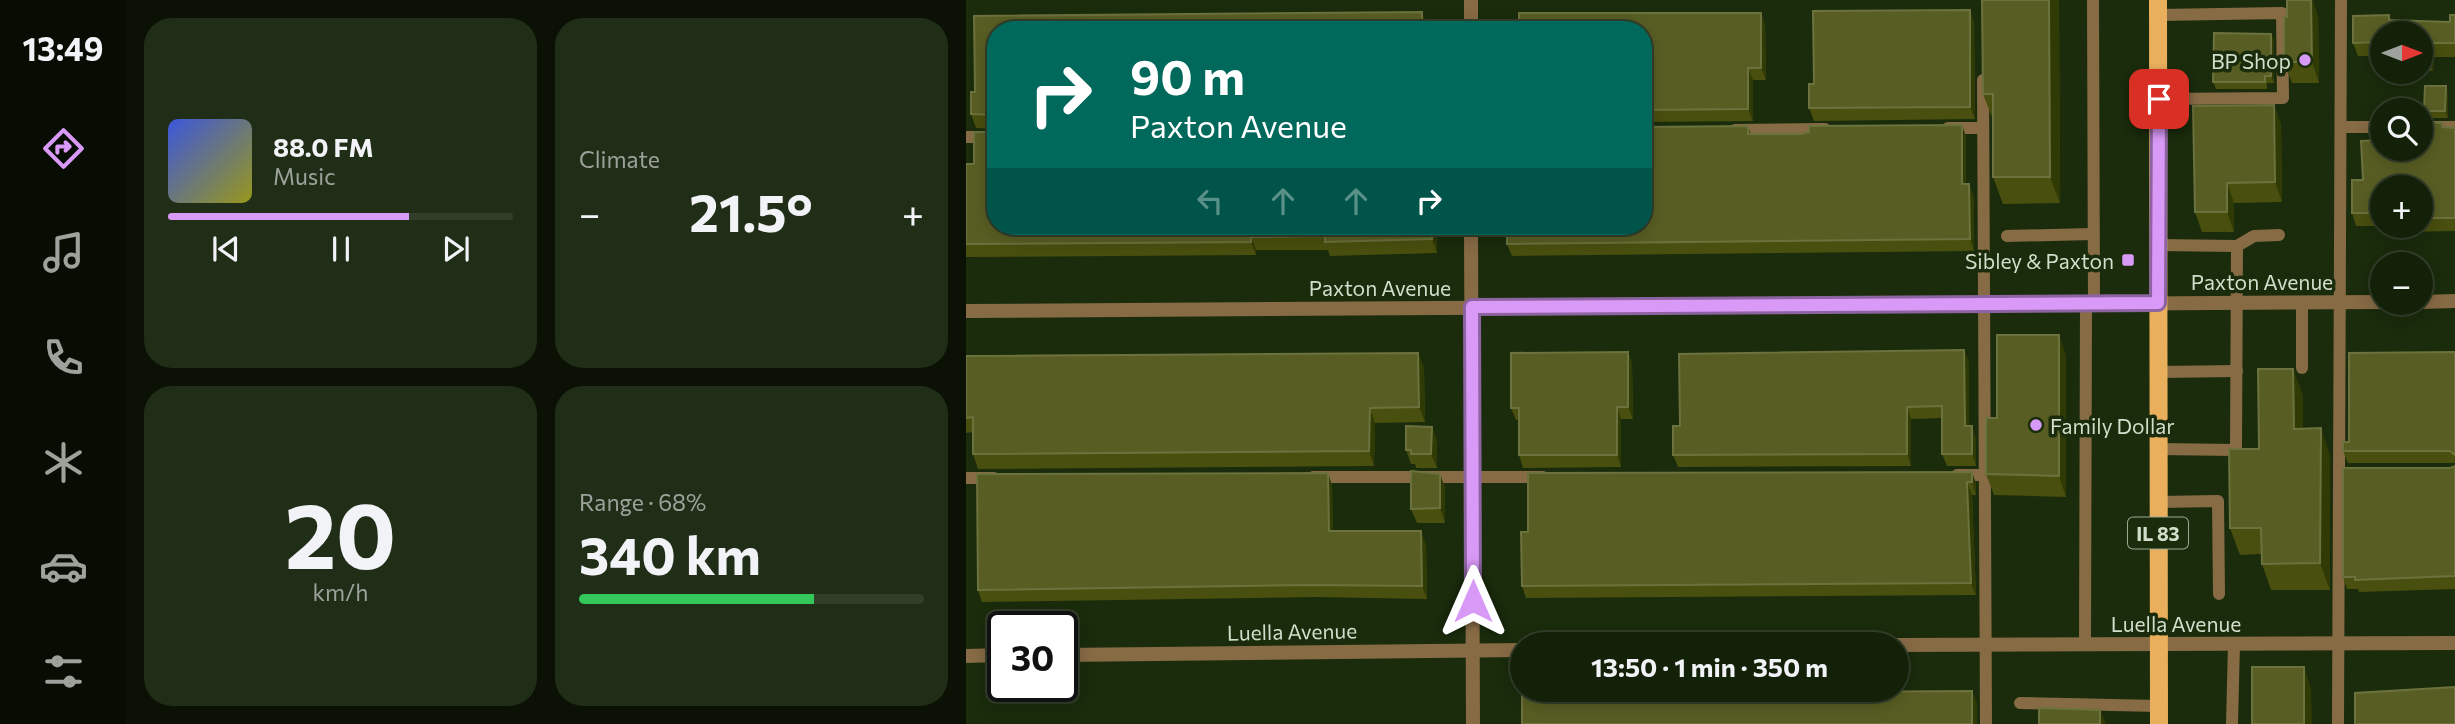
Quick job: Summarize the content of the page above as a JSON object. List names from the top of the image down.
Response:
{
  "streets": {
    "main road": ["IL 83"],
    "street": ["Paxton Avenue", "Luella Avenue"]
  },
  "crossings": [
    ["Paxton Avenue", "IL 83"],
    ["IL 83", "Luella Avenue"]
  ],
  "places": {
    "other": ["BP Shop", "Family Dollar"],
    "transit": ["Sibley & Paxton"]
  },
  "north": "right",
  "page": {
    "tabs": "13:49",
    "tile": [
      "Climate",
      ["20", "km/h"],
      ["Range · 68%", "340 km"]
    ],
    "map_buttons": ["+", "−"],
    "turn": ["90 m", "Paxton Avenue"],
    "song": ["88.0 FM", "Music"],
    "heat": ["−", "21.5°", "+"],
    "limit": "30",
    "trip": "13:50 · 1 min · 350 m"
  }
}
